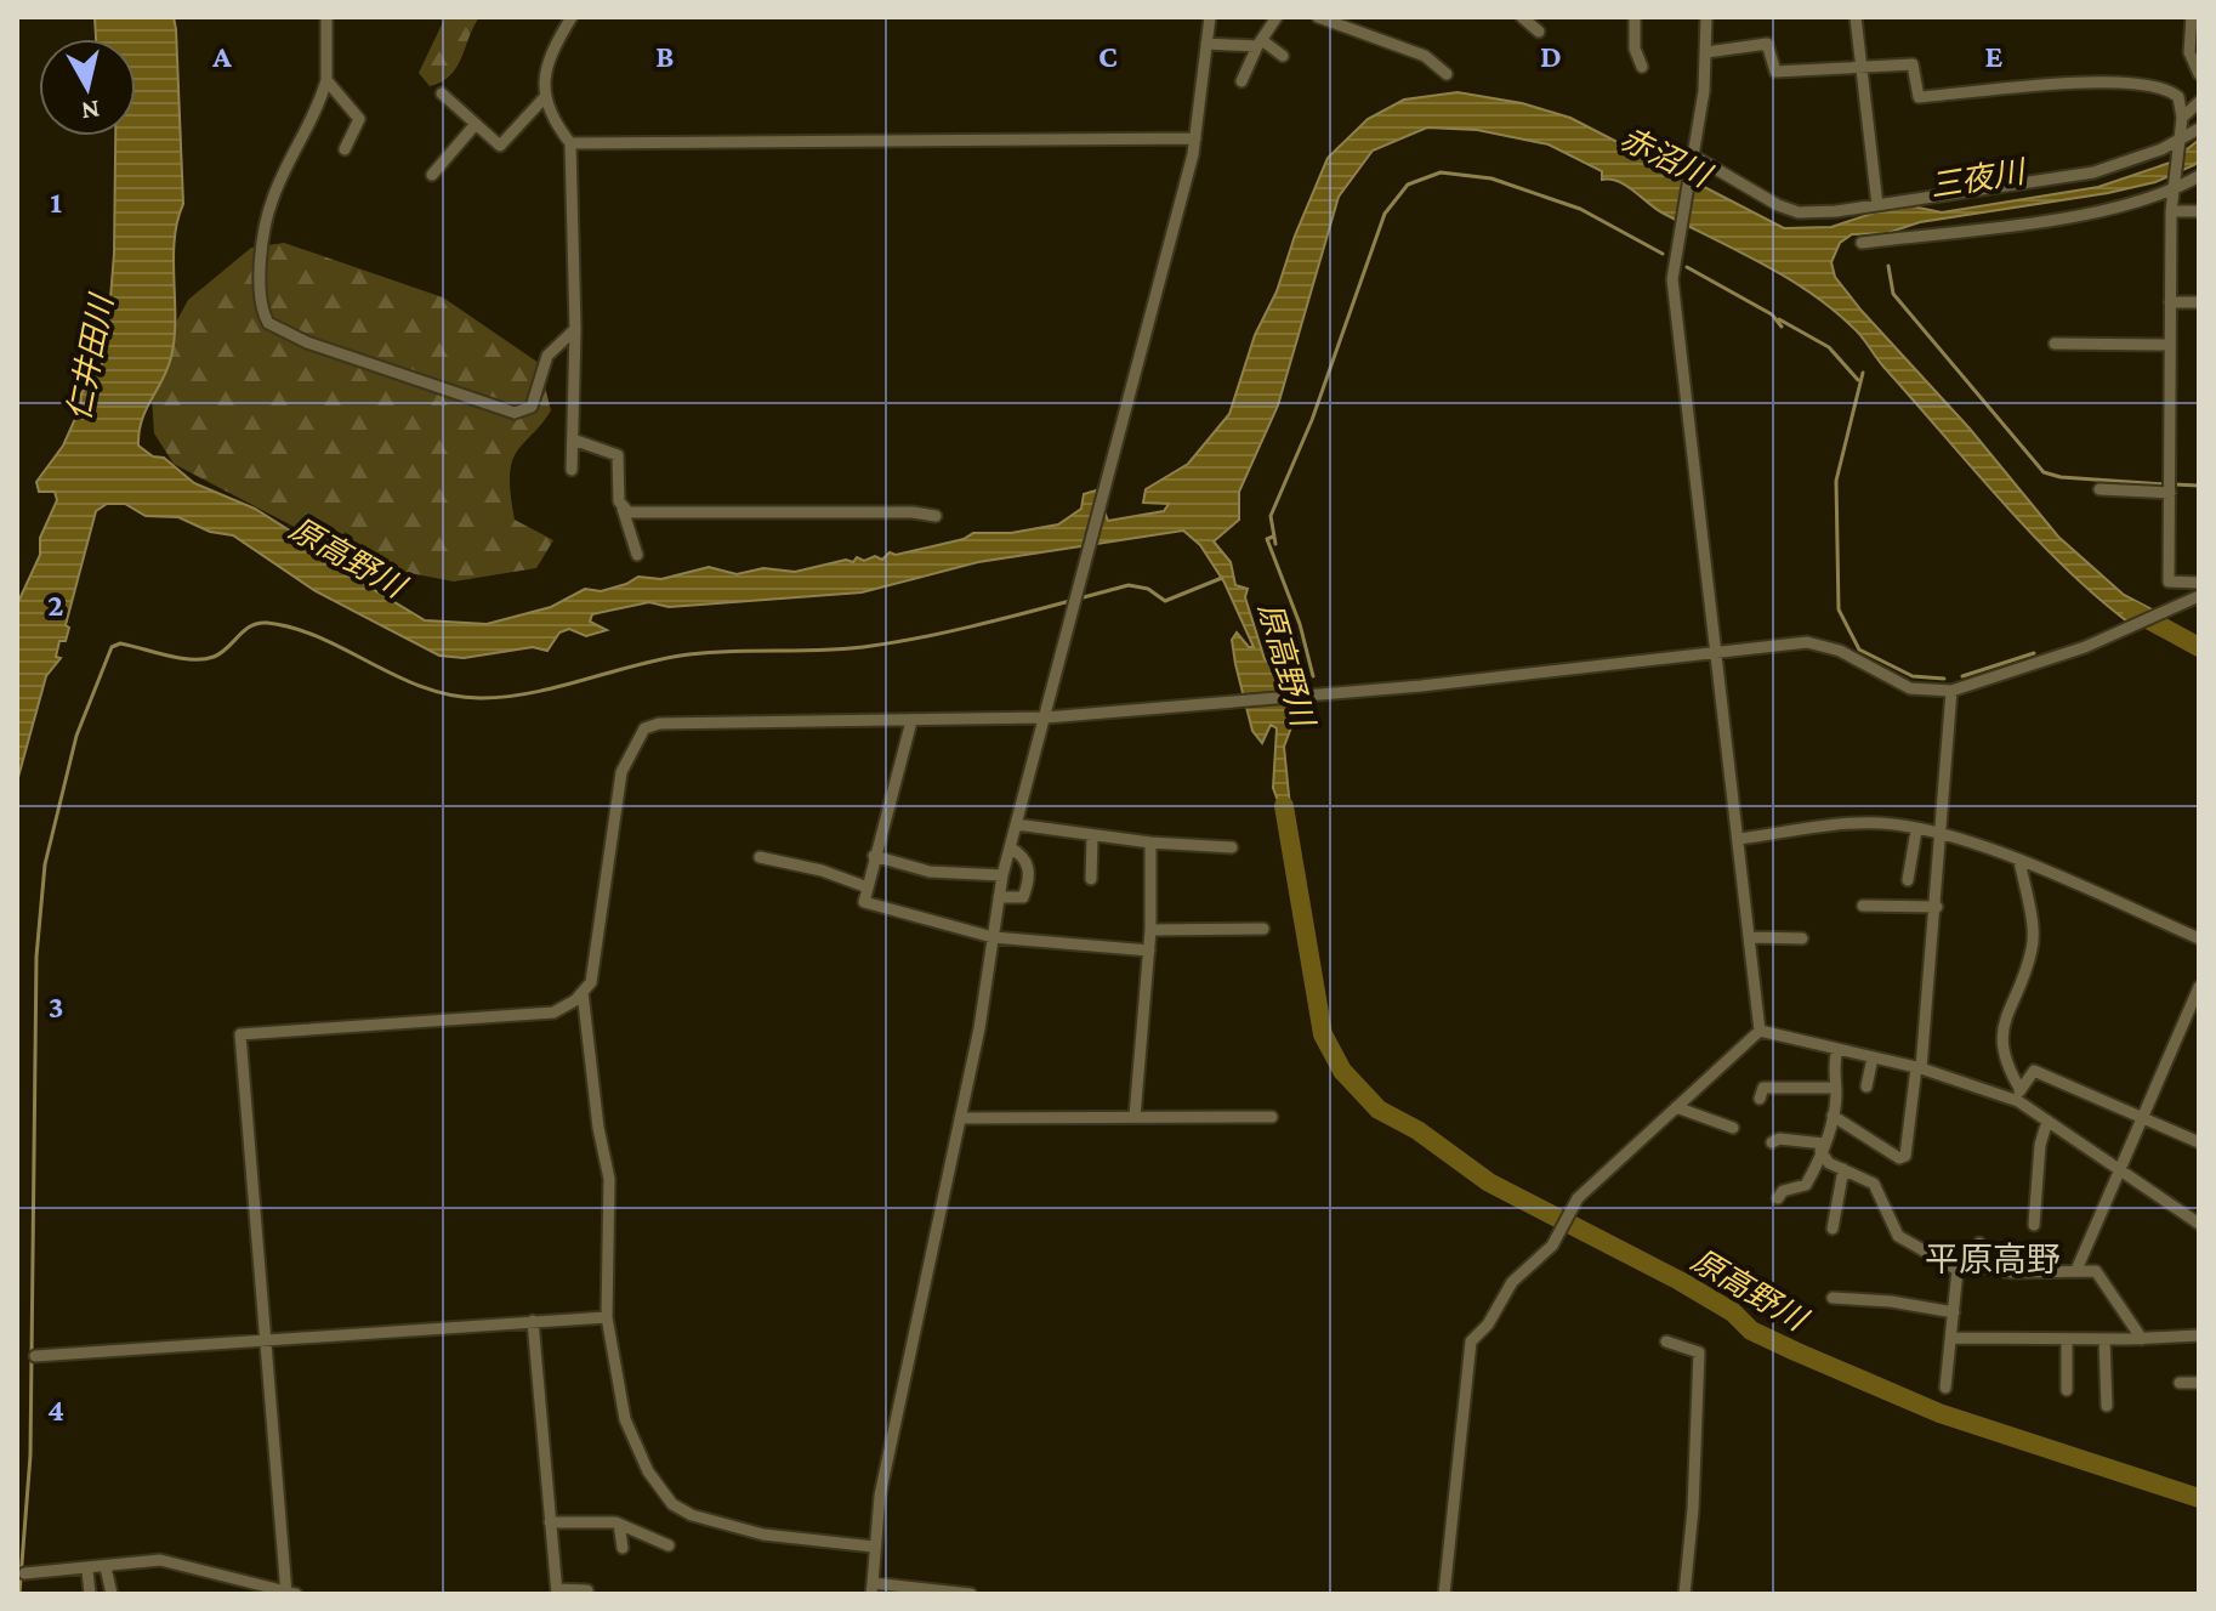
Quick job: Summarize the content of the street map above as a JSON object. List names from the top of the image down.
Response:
{
  "districts": ["平原高野"],
  "water": [
    "赤沼川",
    "三夜川",
    "仁井田川",
    "原高野川"
  ],
  "north": "bottom",
  "grid": {
    "columns": [
      "A",
      "B",
      "C",
      "D",
      "E"
    ],
    "rows": [
      "1",
      "2",
      "3",
      "4"
    ]
  }
}
